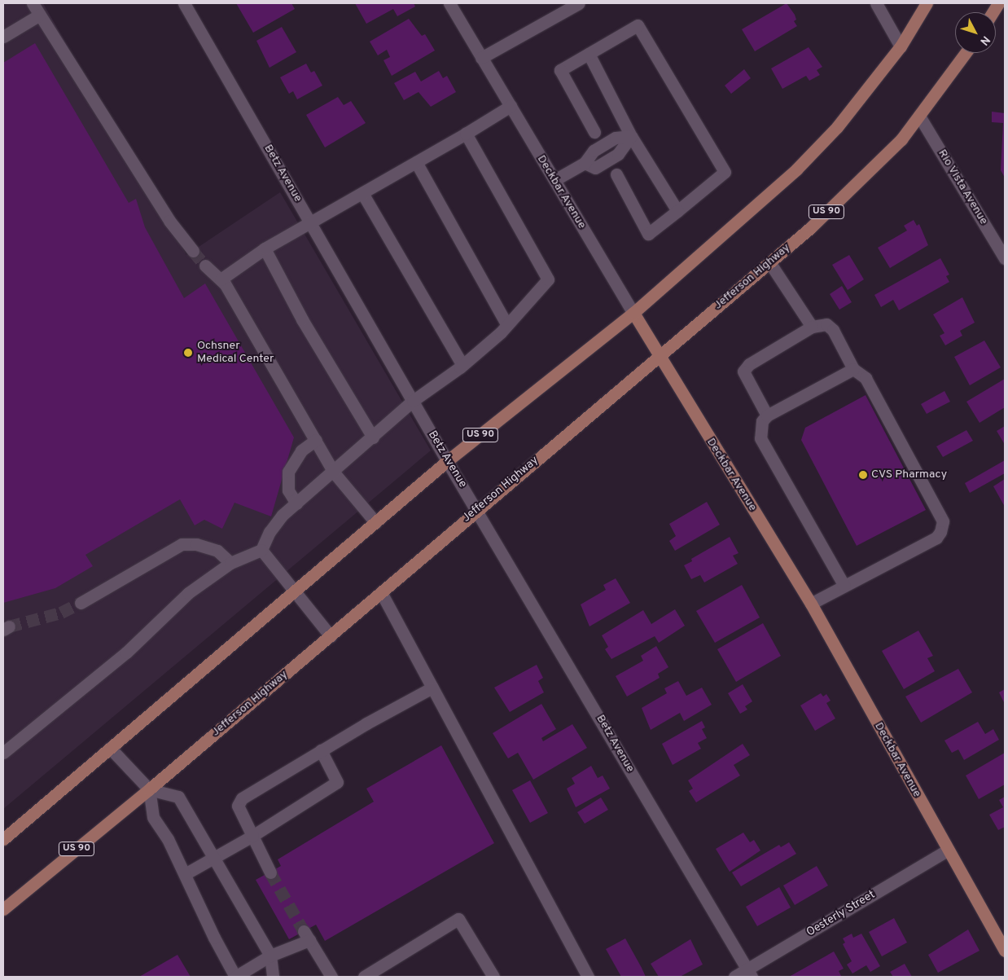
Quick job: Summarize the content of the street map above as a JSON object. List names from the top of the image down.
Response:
{
  "streets": {
    "main road": ["Deckbar Avenue", "US 90", "Jefferson Highway"],
    "street": ["Betz Avenue", "Rio Vista Avenue", "Oesterly Street"]
  },
  "crossings": [
    ["Betz Avenue", "US 90"],
    ["Betz Avenue", "Jefferson Highway"],
    ["Betz Avenue", "Oesterly Street"],
    ["Rio Vista Avenue", "Jefferson Highway"],
    ["Deckbar Avenue", "US 90"],
    ["Deckbar Avenue", "Jefferson Highway"],
    ["Deckbar Avenue", "Oesterly Street"]
  ],
  "places": ["Ochsner Medical Center", "CVS Pharmacy"],
  "north": "bottom right"
}
